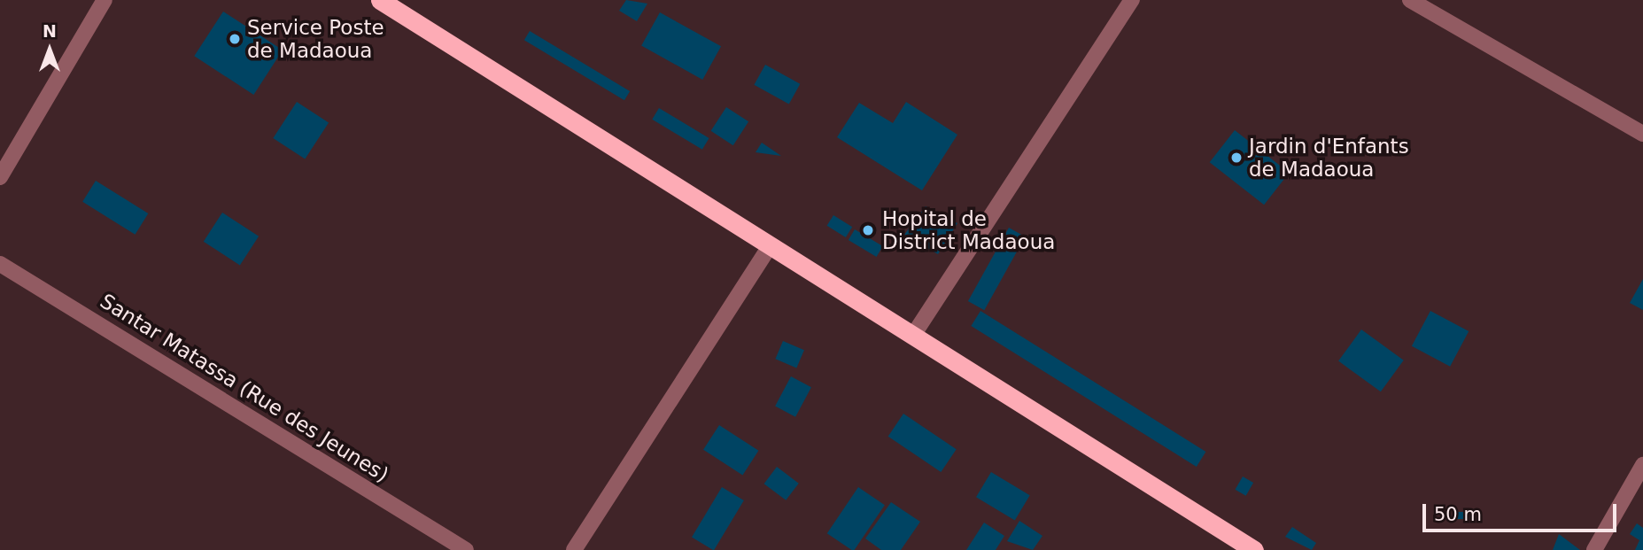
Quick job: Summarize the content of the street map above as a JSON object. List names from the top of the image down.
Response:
{
  "streets": {
    "street": ["Santar Matassa (Rue des Jeunes)"]
  },
  "places": ["Service Poste de Madaoua", "Jardin d'Enfants de Madaoua", "Hopital de District Madaoua"],
  "scale_bar": "50 m",
  "north": "top"
}
